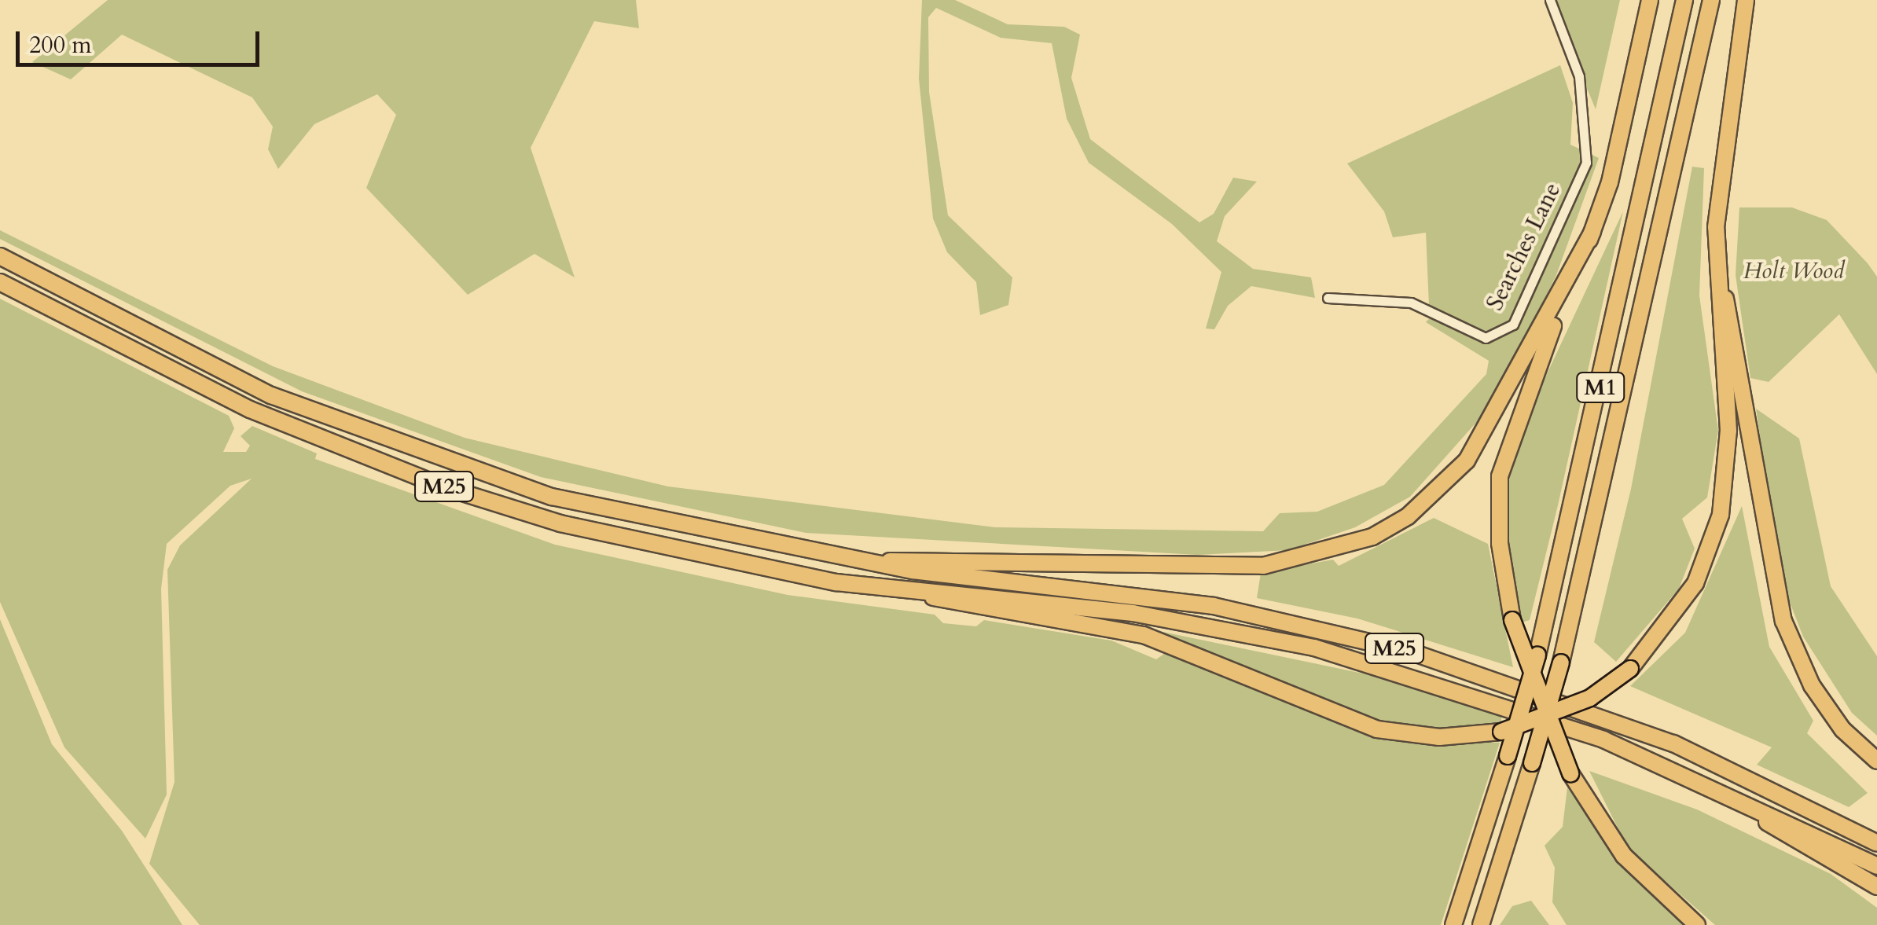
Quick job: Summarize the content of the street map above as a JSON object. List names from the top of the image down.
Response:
{
  "streets": {
    "highway": ["M1", "M25"],
    "street": ["Searches Lane"]
  },
  "parks": ["Holt Wood"],
  "scale_bar": "200 m"
}
